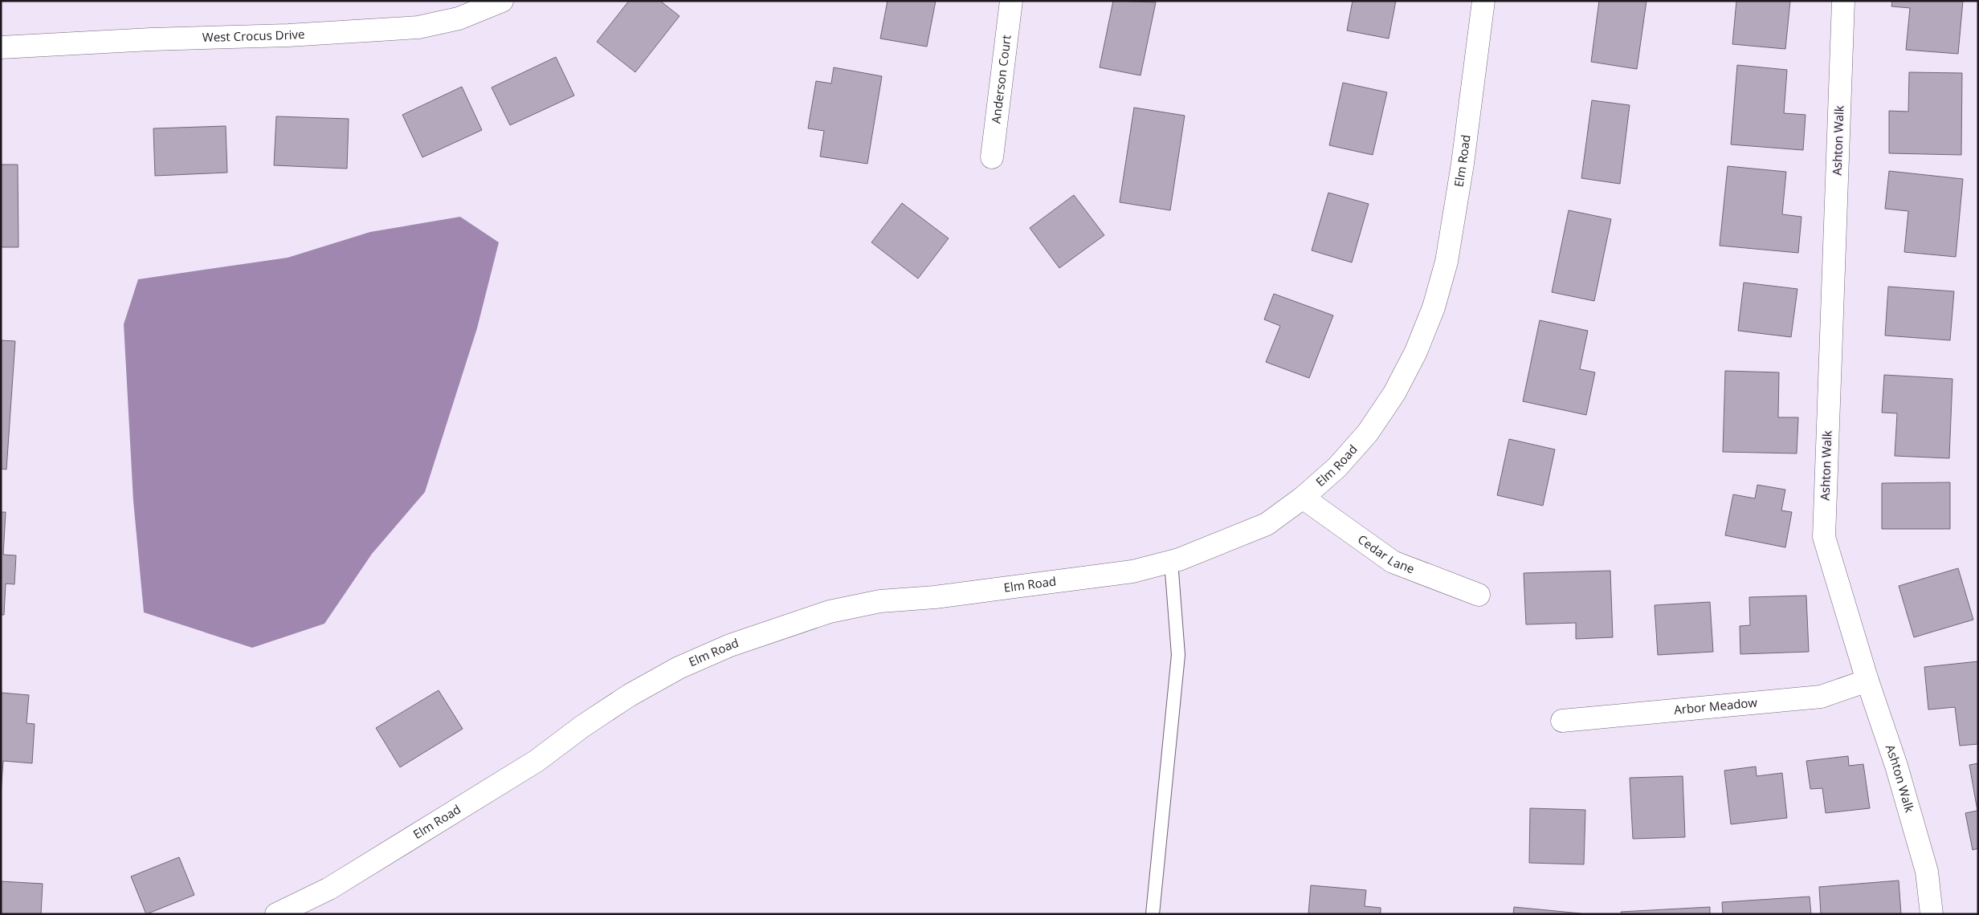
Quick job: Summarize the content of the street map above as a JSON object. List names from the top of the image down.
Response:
{
  "streets": {
    "street": [
      "West Crocus Drive",
      "Anderson Court",
      "Ashton Walk",
      "Elm Road",
      "Cedar Lane",
      "Arbor Meadow"
    ]
  },
  "crossings": [
    ["Ashton Walk", "Arbor Meadow"],
    ["Elm Road", "Cedar Lane"]
  ]
}
